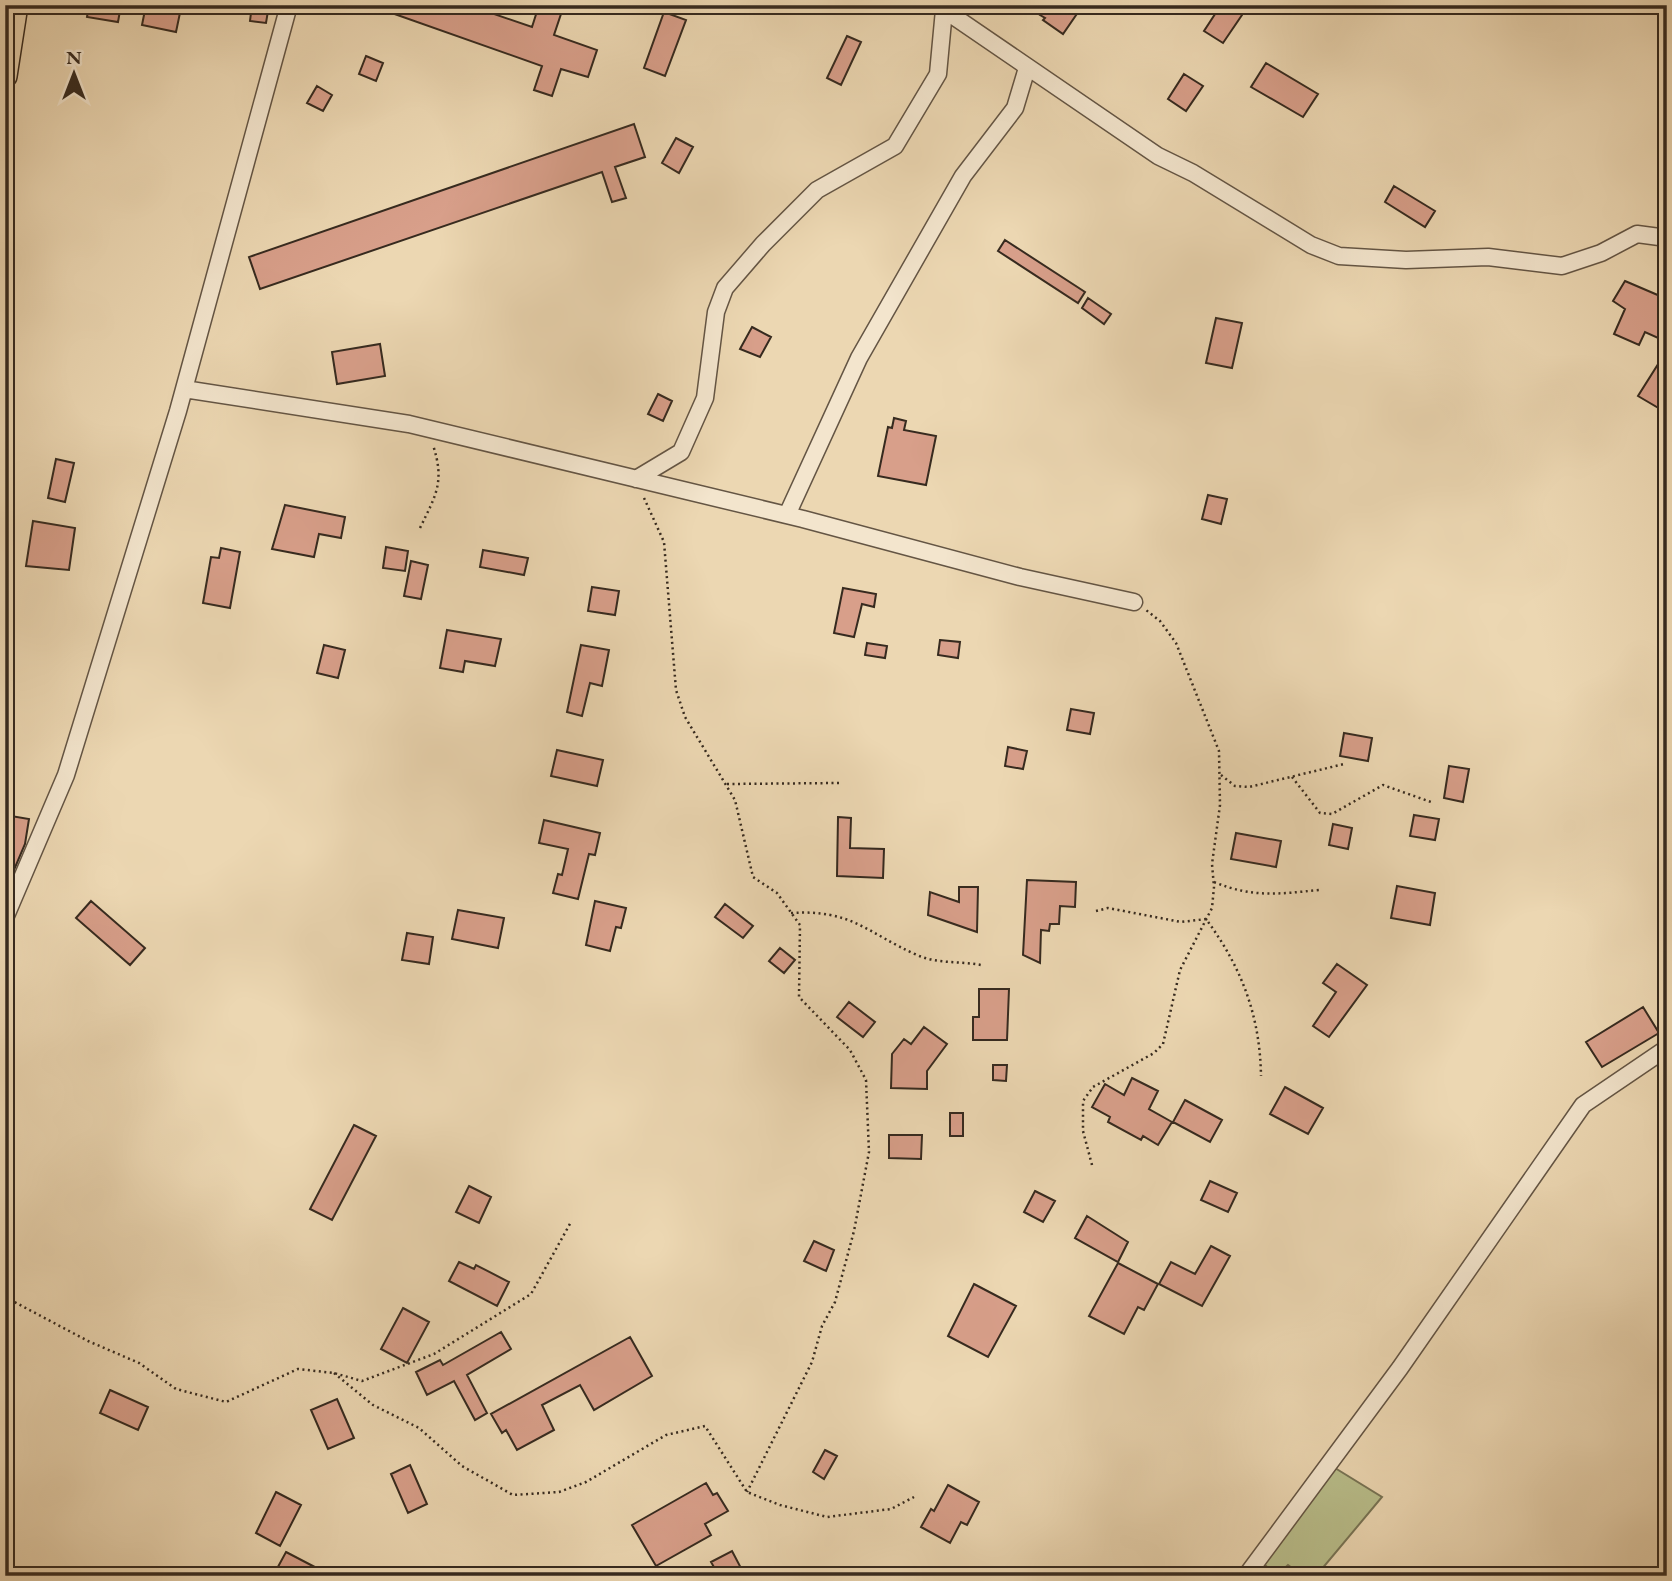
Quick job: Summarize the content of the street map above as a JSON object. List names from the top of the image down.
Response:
{
  "north": "top"
}
